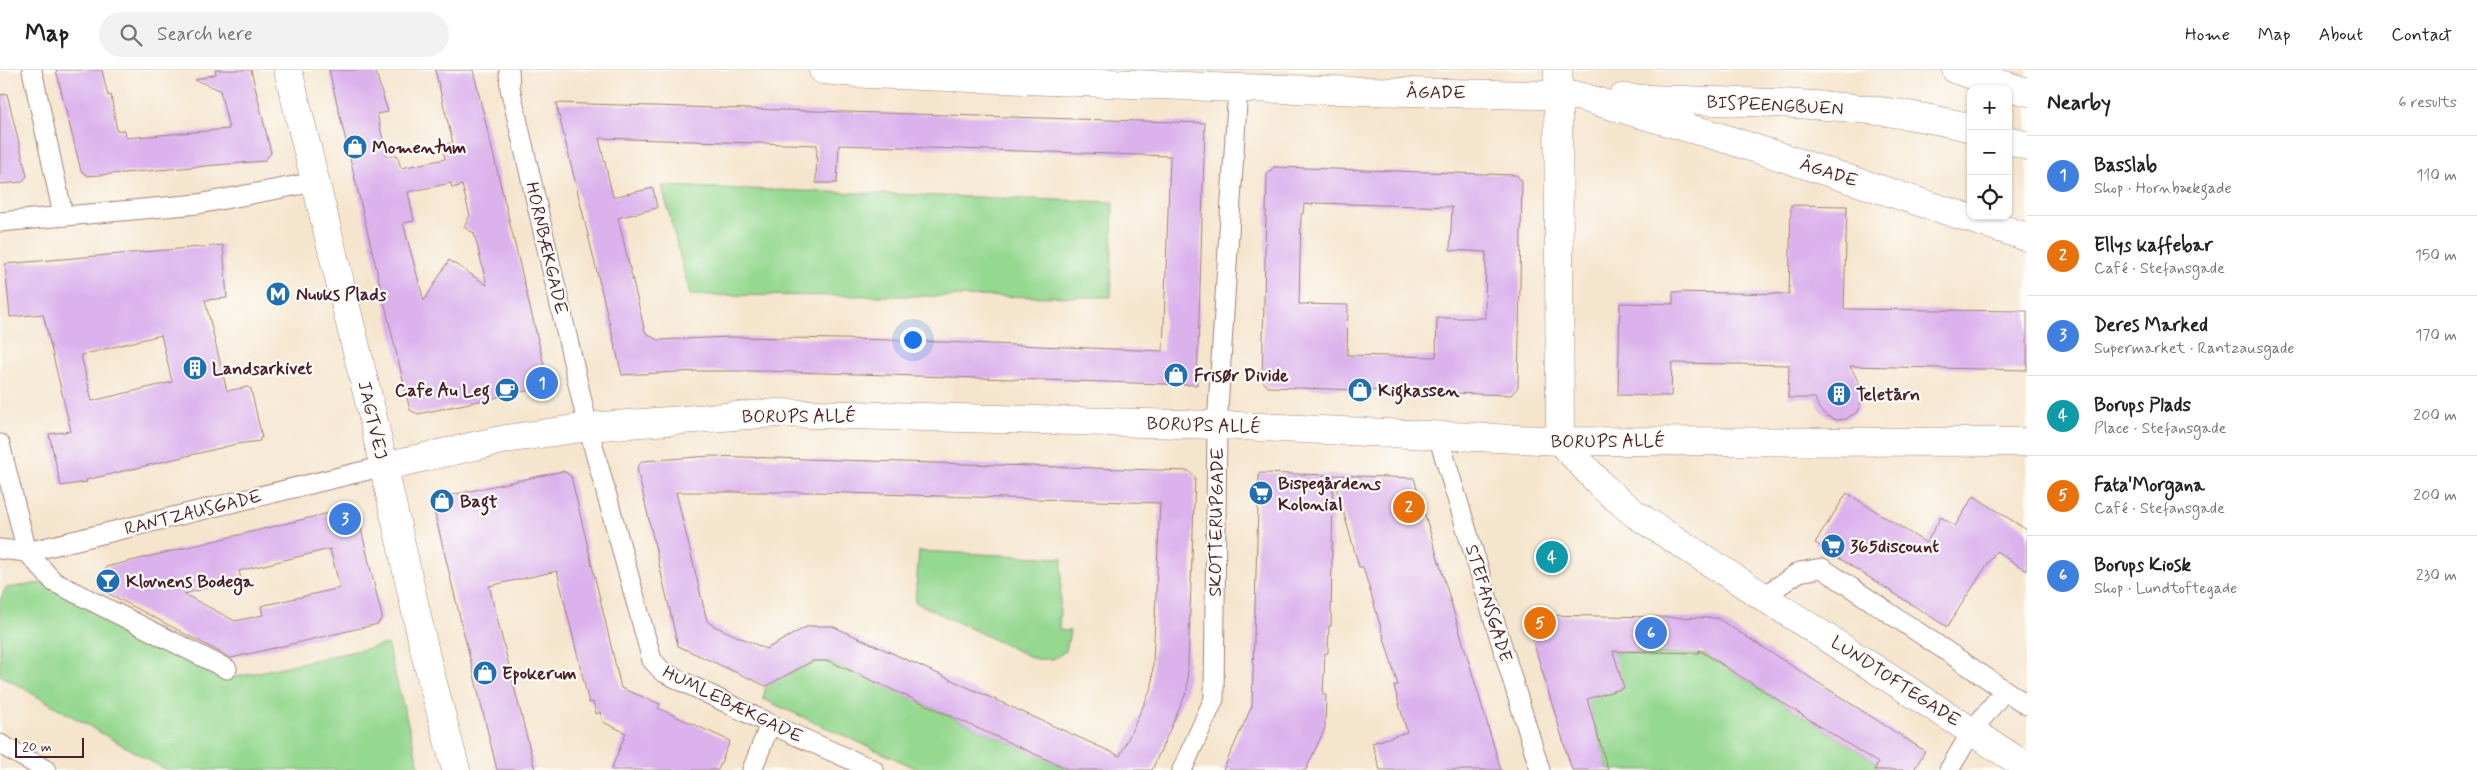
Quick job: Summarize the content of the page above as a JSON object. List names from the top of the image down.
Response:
{
  "streets": {
    "street": [
      "ÅGADE",
      "BISPEENGBUEN",
      "HORNBÆKGADE",
      "BORUPS ALLÉ",
      "JAGTVEJ",
      "RANTZAUSGADE",
      "SKOTTERUPGADE",
      "STEFANSGADE",
      "LUNDTOFTEGADE",
      "HUMLEBÆKGADE"
    ]
  },
  "crossings": [
    ["ÅGADE", "BISPEENGBUEN"],
    ["ÅGADE", "SKOTTERUPGADE"],
    ["HORNBÆKGADE", "BORUPS ALLÉ"],
    ["HORNBÆKGADE", "HUMLEBÆKGADE"],
    ["BORUPS ALLÉ", "JAGTVEJ"],
    ["BORUPS ALLÉ", "RANTZAUSGADE"],
    ["BORUPS ALLÉ", "SKOTTERUPGADE"],
    ["BORUPS ALLÉ", "STEFANSGADE"],
    ["BORUPS ALLÉ", "LUNDTOFTEGADE"],
    ["BORUPS ALLÉ", "HUMLEBÆKGADE"],
    ["JAGTVEJ", "RANTZAUSGADE"]
  ],
  "places": {
    "shop": [
      "Momentum",
      "Frisør Divide",
      "Kigkassen",
      "Bagt",
      "Epokerum"
    ],
    "metro station": ["Nuuks Plads"],
    "building": ["Landsarkivet", "Teletårn"],
    "cafe": ["Cafe Au Leg"],
    "supermarket": ["Bispegårdens Kolonial", "365discount"],
    "bar": ["Klovnens Bodega"]
  },
  "scale_bar": "20 m",
  "page": {
    "header": "Map",
    "search": "Search here",
    "nav": [
      "Home",
      "Map",
      "About",
      "Contact"
    ],
    "heading": ["Nearby", "6 results"],
    "map_buttons": ["+", "−"],
    "list": [
      {
        "mark": "1",
        "name": "Basslab",
        "note": "Shop · Hornbækgade",
        "value": "110 m"
      },
      {
        "mark": "2",
        "name": "Ellys kaffebar",
        "note": "Café · Stefansgade",
        "value": "150 m"
      },
      {
        "mark": "3",
        "name": "Deres Marked",
        "note": "Supermarket · Rantzausgade",
        "value": "170 m"
      },
      {
        "mark": "4",
        "name": "Borups Plads",
        "note": "Place · Stefansgade",
        "value": "200 m"
      },
      {
        "mark": "5",
        "name": "Fata'Morgana",
        "note": "Café · Stefansgade",
        "value": "200 m"
      },
      {
        "mark": "6",
        "name": "Borups Kiosk",
        "note": "Shop · Lundtoftegade",
        "value": "230 m"
      }
    ],
    "pins": [
      "1",
      "2",
      "3",
      "4",
      "5",
      "6"
    ],
    "scale": "20 m"
  }
}
